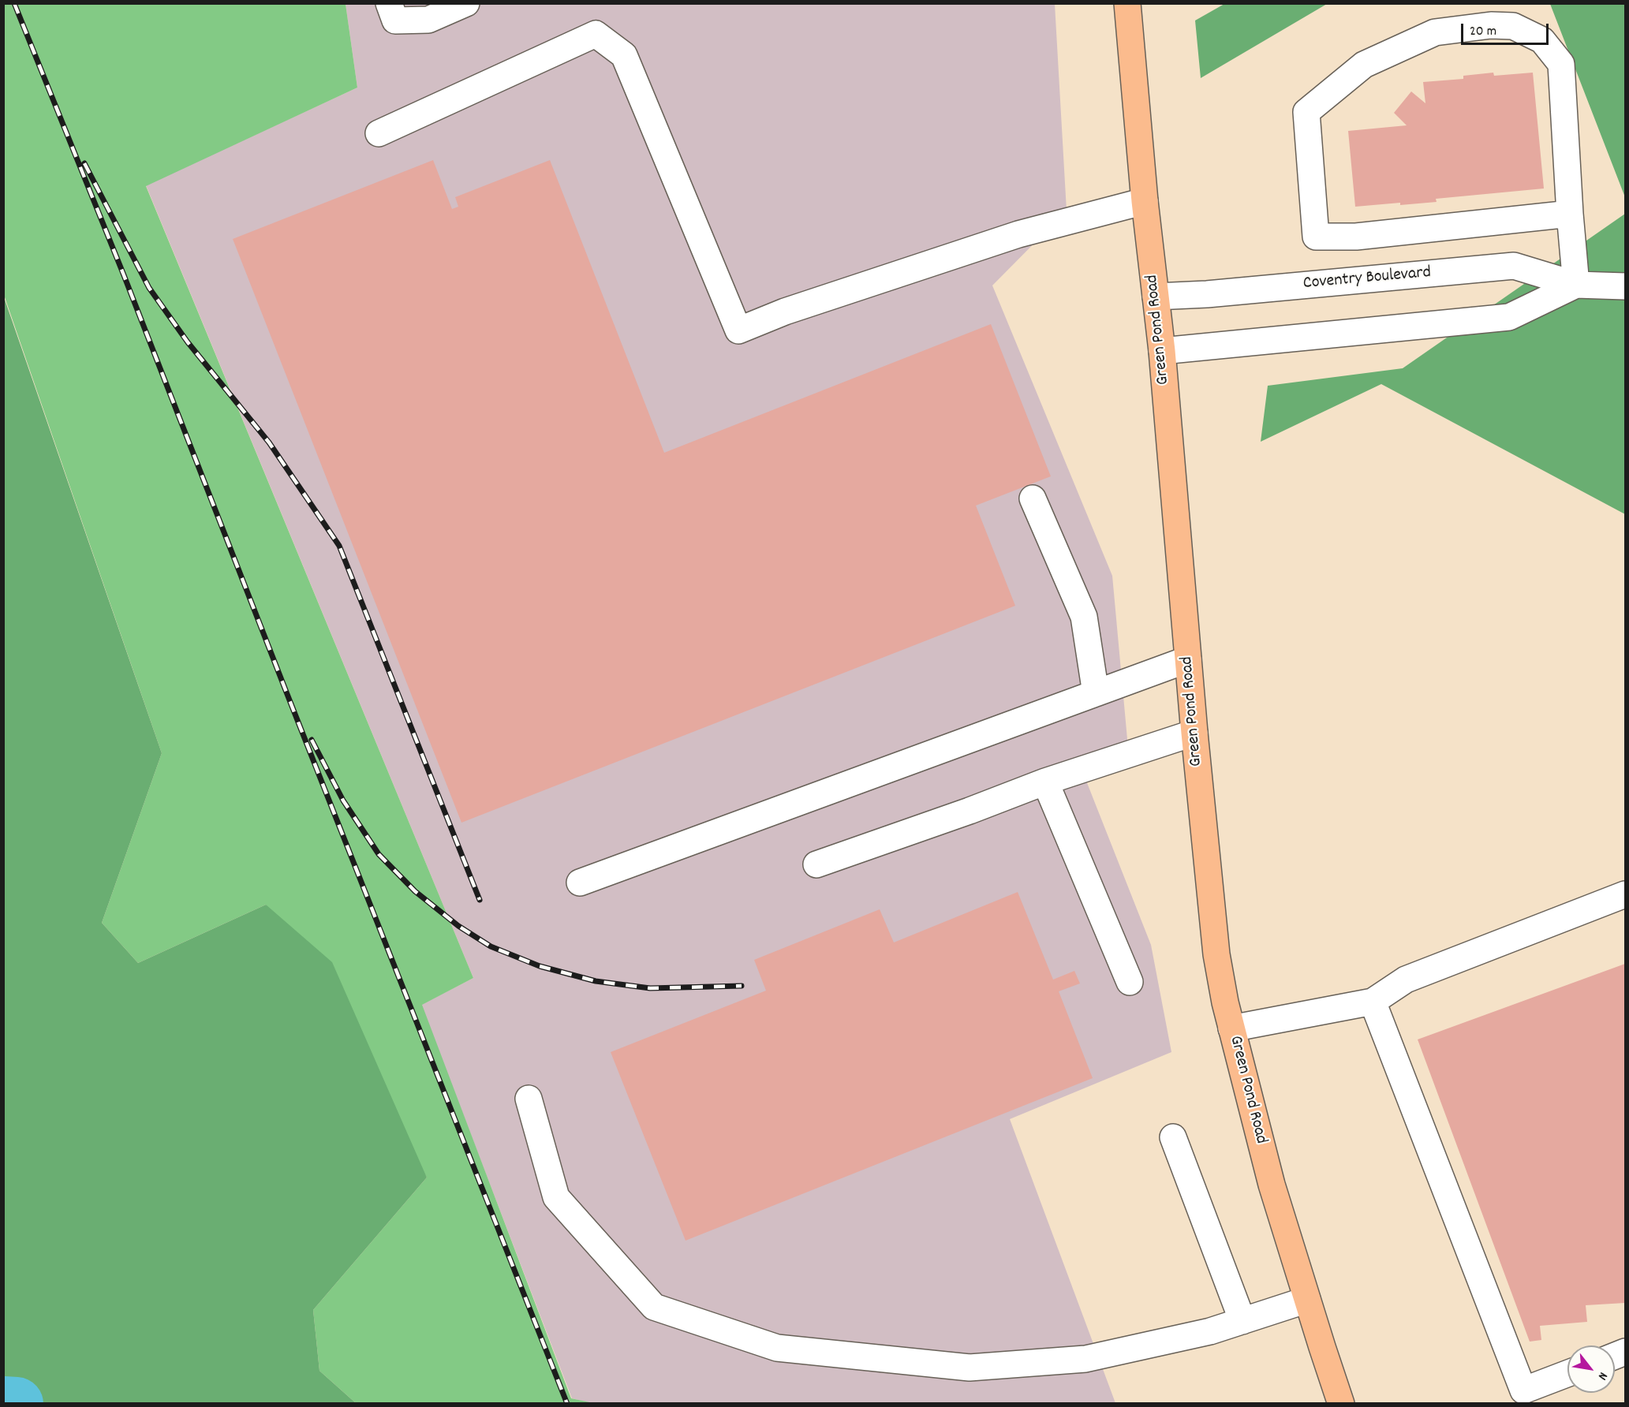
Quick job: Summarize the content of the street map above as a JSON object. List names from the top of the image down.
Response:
{
  "streets": {
    "main road": ["Green Pond Road"],
    "street": ["Coventry Boulevard"]
  },
  "crossings": [
    ["Coventry Boulevard", "Green Pond Road"]
  ],
  "scale_bar": "20 m",
  "north": "bottom right"
}
